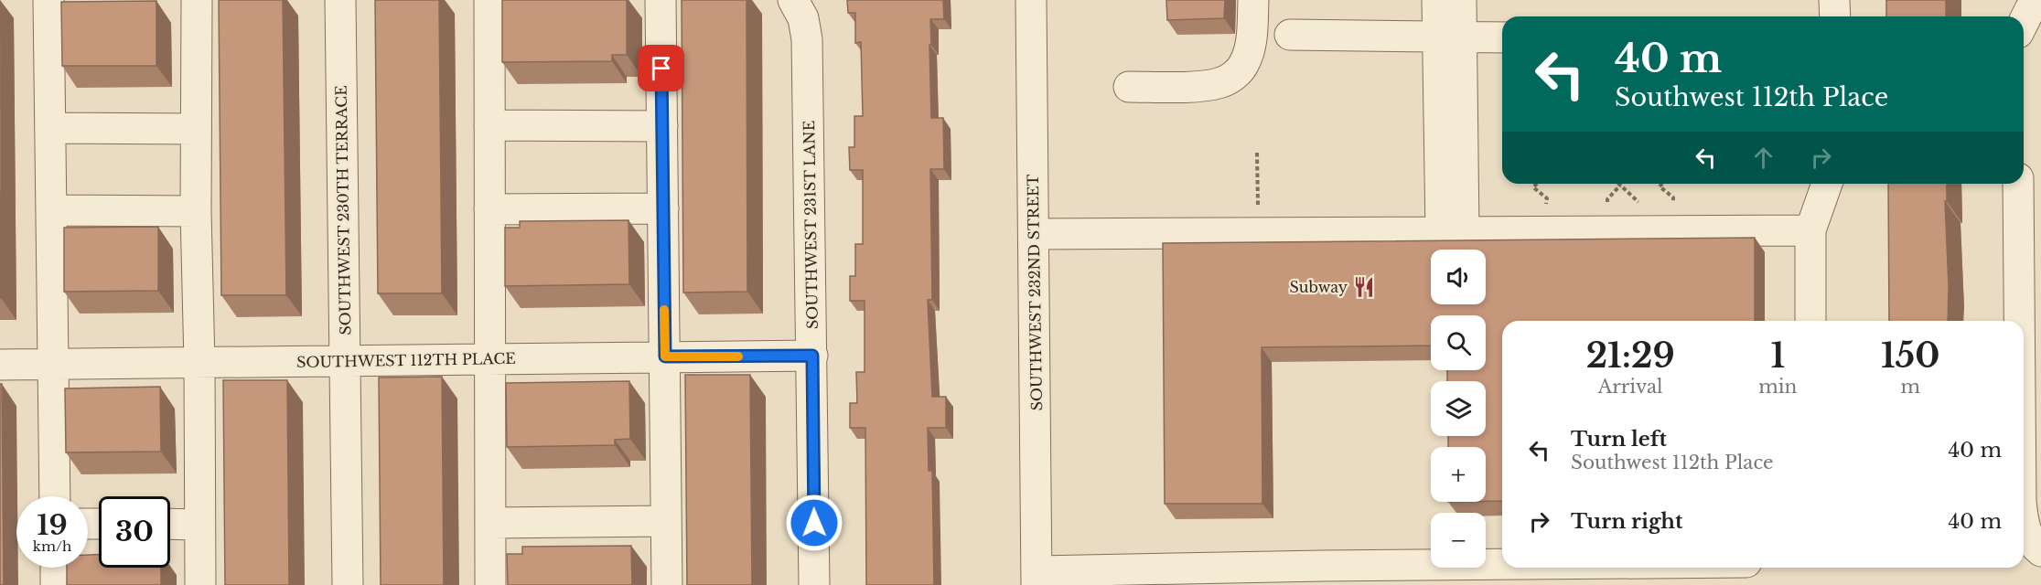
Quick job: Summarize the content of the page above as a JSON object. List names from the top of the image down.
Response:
{
  "streets": {
    "street": [
      "SOUTHWEST 230TH TERRACE",
      "SOUTHWEST 231ST LANE",
      "SOUTHWEST 232ND STREET",
      "SOUTHWEST 112TH PLACE"
    ]
  },
  "crossings": [
    ["SOUTHWEST 230TH TERRACE", "SOUTHWEST 112TH PLACE"],
    ["SOUTHWEST 231ST LANE", "SOUTHWEST 112TH PLACE"]
  ],
  "places": {
    "restaurant": ["Subway"]
  },
  "page": {
    "turn": ["40 m", "Southwest 112th Place"],
    "map_buttons": ["+", "−"],
    "eta": [
      "21:29",
      "Arrival",
      "1",
      "min",
      "150",
      "m"
    ],
    "list": [
      {
        "name": "Turn left",
        "note": "Southwest 112th Place",
        "value": "40 m"
      },
      {
        "name": "Turn right",
        "value": "40 m"
      }
    ],
    "speed": "19 km/h",
    "limit": "30"
  }
}
